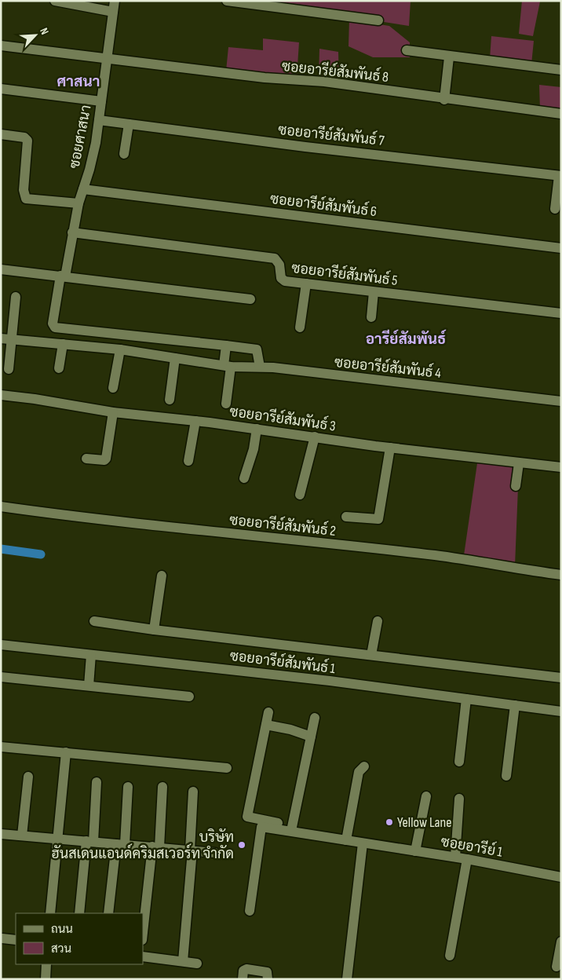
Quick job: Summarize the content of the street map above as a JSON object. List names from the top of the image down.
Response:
{
  "streets": {
    "street": [
      "ซอยอารีย์สัมพันธ์ 8",
      "ซอยอารีย์สัมพันธ์ 7",
      "ซอยศาสนา",
      "ซอยอารีย์สัมพันธ์ 6",
      "ซอยอารีย์สัมพันธ์ 5",
      "ซอยอารีย์สัมพันธ์ 4",
      "ซอยอารีย์สัมพันธ์ 3",
      "ซอยอารีย์สัมพันธ์ 2",
      "ซอยอารีย์สัมพันธ์ 1",
      "ซอยอารีย์ 1"
    ]
  },
  "crossings": [
    ["ซอยอารีย์สัมพันธ์ 8", "ซอยศาสนา"],
    ["ซอยอารีย์สัมพันธ์ 7", "ซอยศาสนา"],
    ["ซอยศาสนา", "ซอยอารีย์สัมพันธ์ 6"],
    ["ซอยศาสนา", "ซอยอารีย์สัมพันธ์ 5"]
  ],
  "districts": ["ศาสนา", "อารีย์สัมพันธ์"],
  "places": ["Yellow Lane", "บริษัท ฮันสเดนแอนด์คริมสเวอร์ท จำกัด"],
  "legend": ["ถนน", "สวน"],
  "north": "top right"
}
